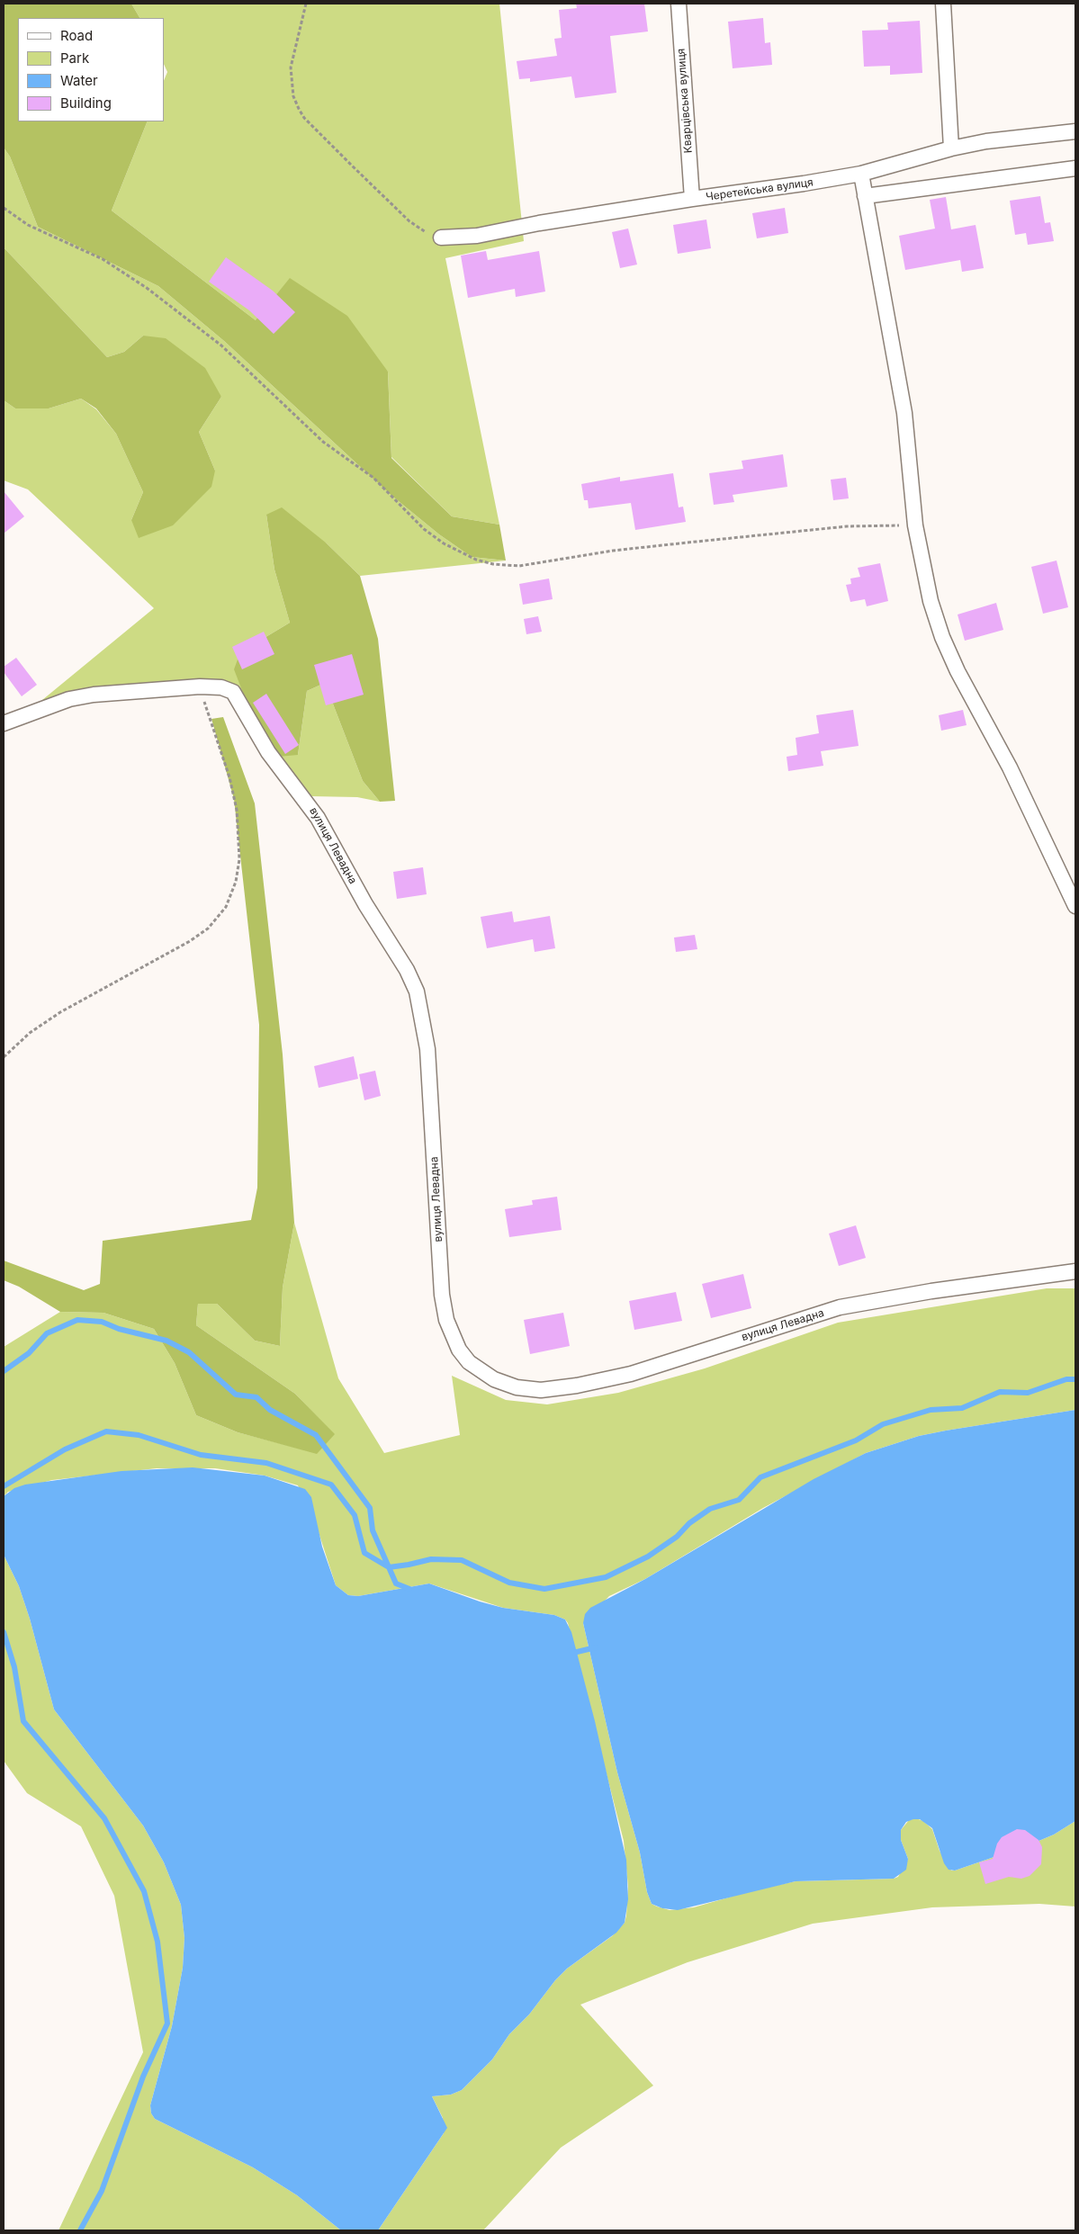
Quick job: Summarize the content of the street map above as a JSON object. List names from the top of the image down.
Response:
{
  "streets": {
    "street": ["Кварцівська вулиця", "Черетейська вулиця", "вулиця Левадна"]
  },
  "crossings": [
    ["Кварцівська вулиця", "Черетейська вулиця"]
  ],
  "legend": [
    "Road",
    "Park",
    "Water",
    "Building"
  ]
}
